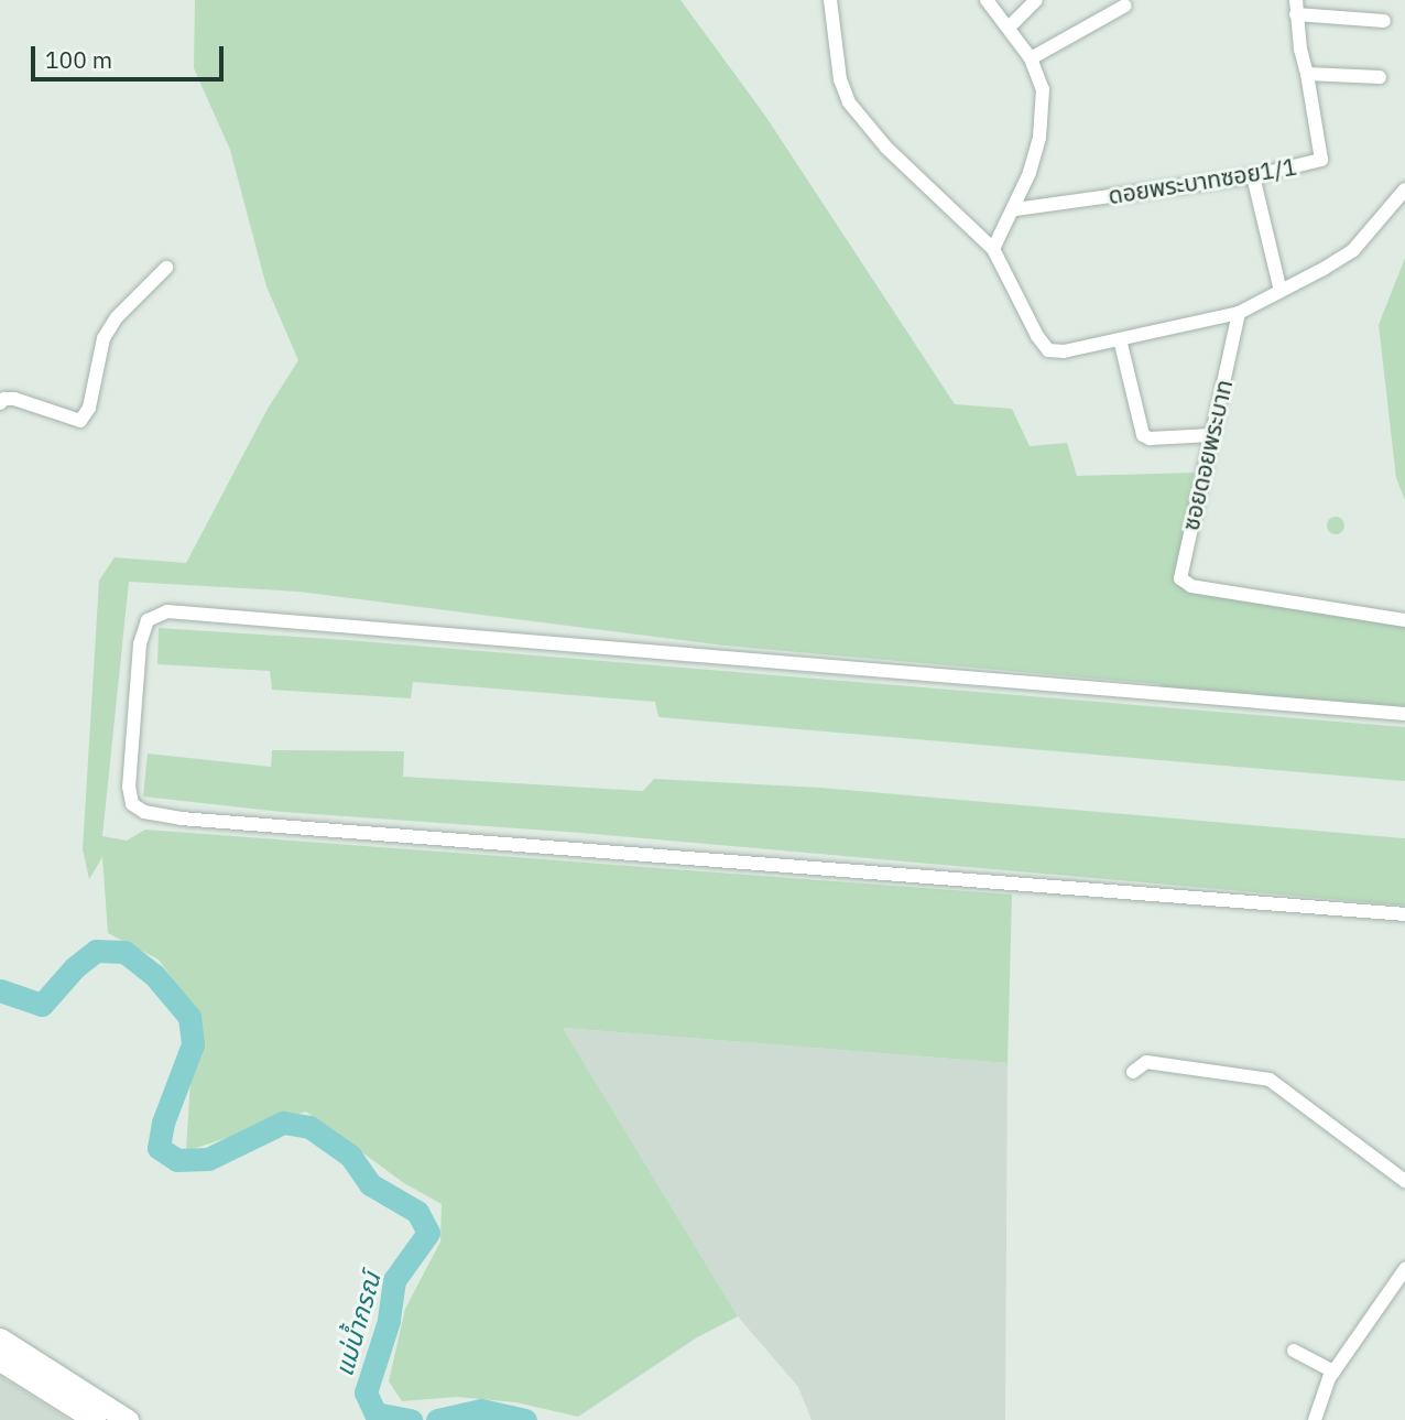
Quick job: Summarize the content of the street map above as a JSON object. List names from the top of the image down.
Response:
{
  "streets": {
    "street": ["ดอยพระบาทซอย1/1", "ซอยดอยพระบาท"]
  },
  "water": ["แม่น้ำกรณ์"],
  "scale_bar": "100 m"
}
